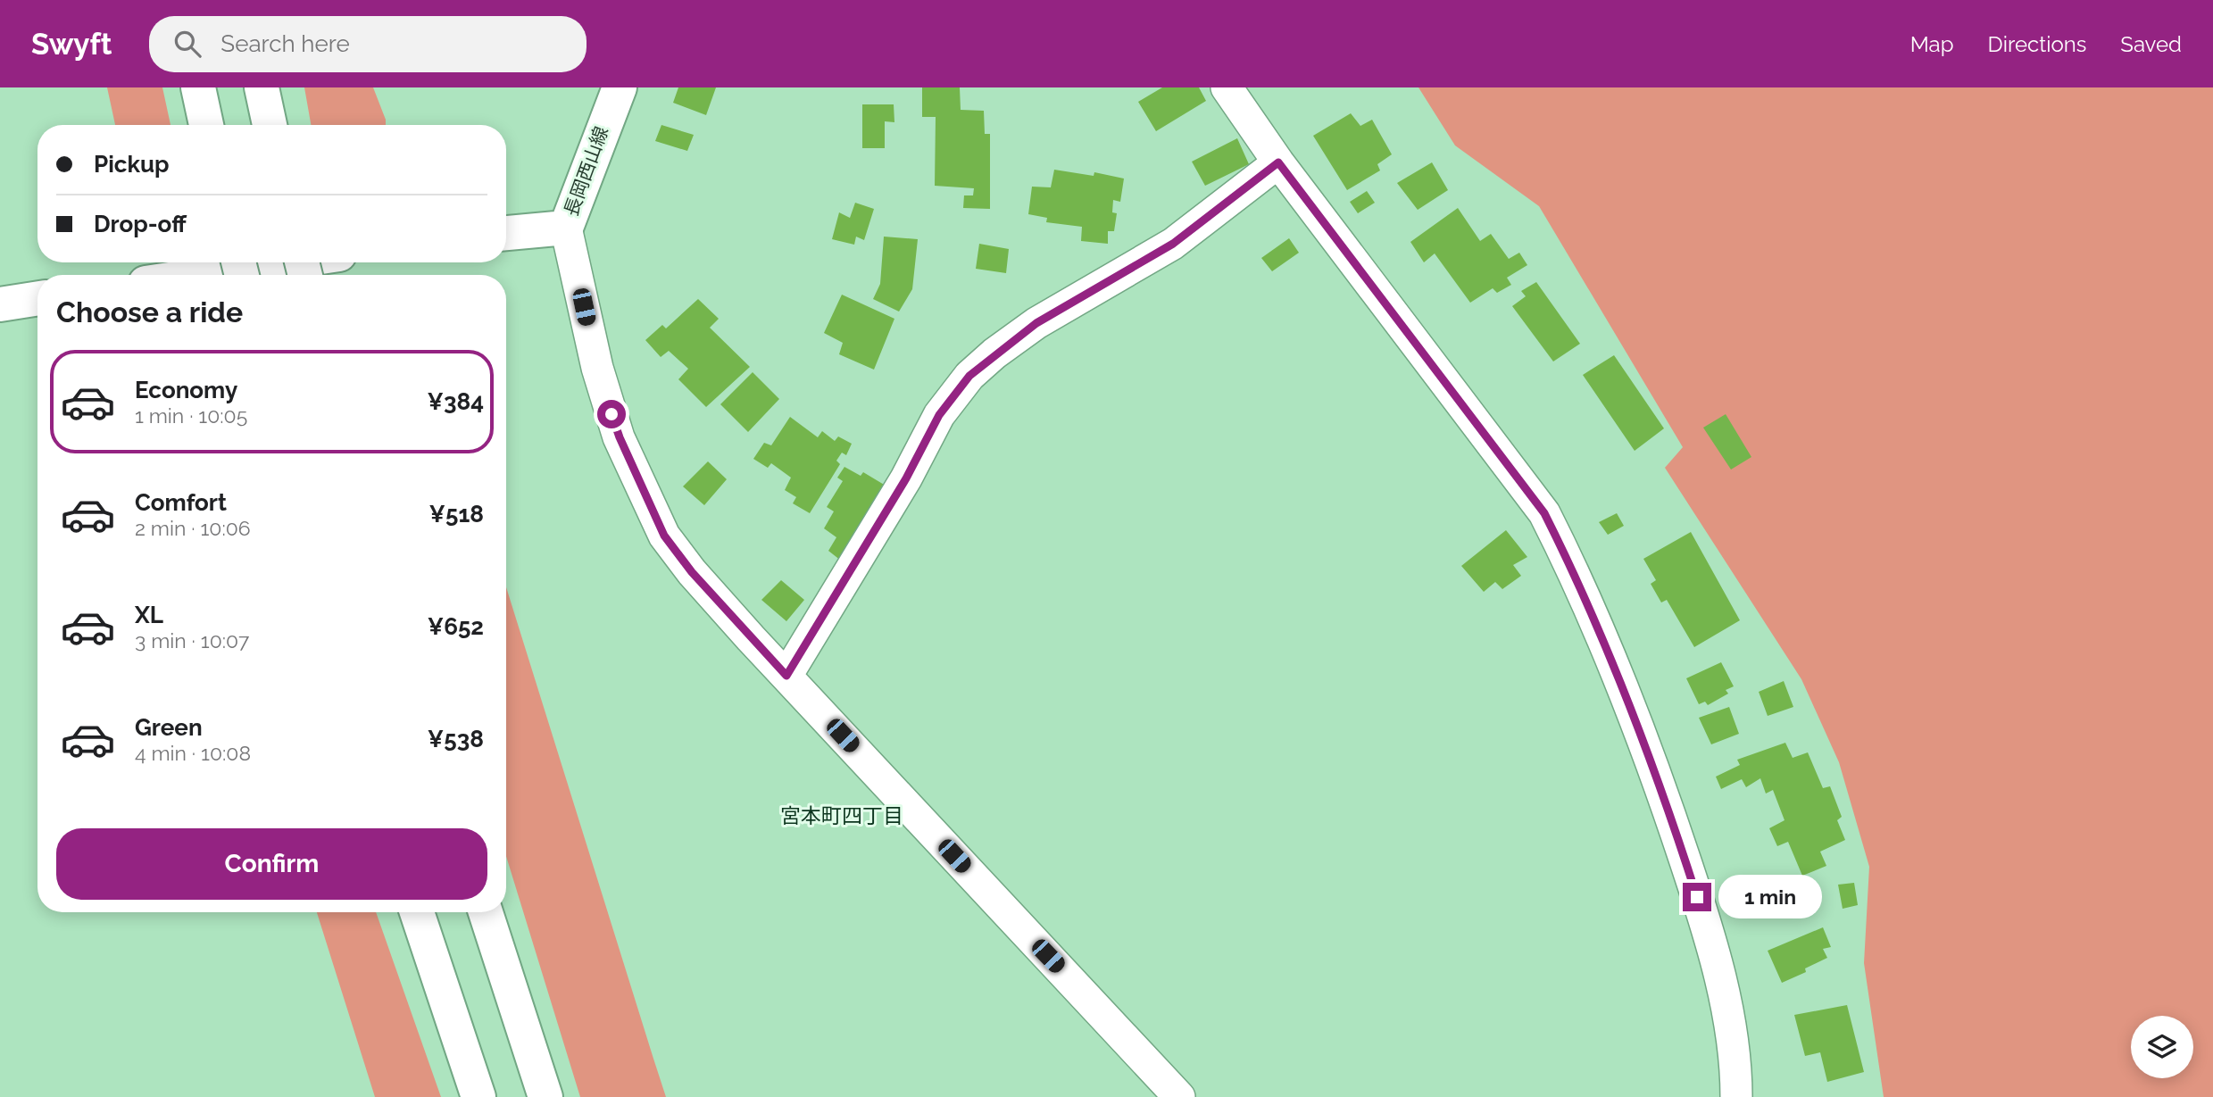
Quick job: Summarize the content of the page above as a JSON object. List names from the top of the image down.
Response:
{
  "streets": {
    "main road": ["長岡西山線"]
  },
  "districts": ["宮本町四丁目"],
  "page": {
    "header": "Swyft",
    "search": "Search here",
    "nav": ["Map", "Directions", "Saved"],
    "banner": ["Pickup", "Drop-off"],
    "heading": "Choose a ride",
    "list": [
      {
        "name": "Economy",
        "note": "1 min · 10:05",
        "value": "¥384"
      },
      {
        "name": "Comfort",
        "note": "2 min · 10:06",
        "value": "¥518"
      },
      {
        "name": "XL",
        "note": "3 min · 10:07",
        "value": "¥652"
      },
      {
        "name": "Green",
        "note": "4 min · 10:08",
        "value": "¥538"
      }
    ],
    "buttons": "Confirm",
    "bubble": "1 min"
  }
}
